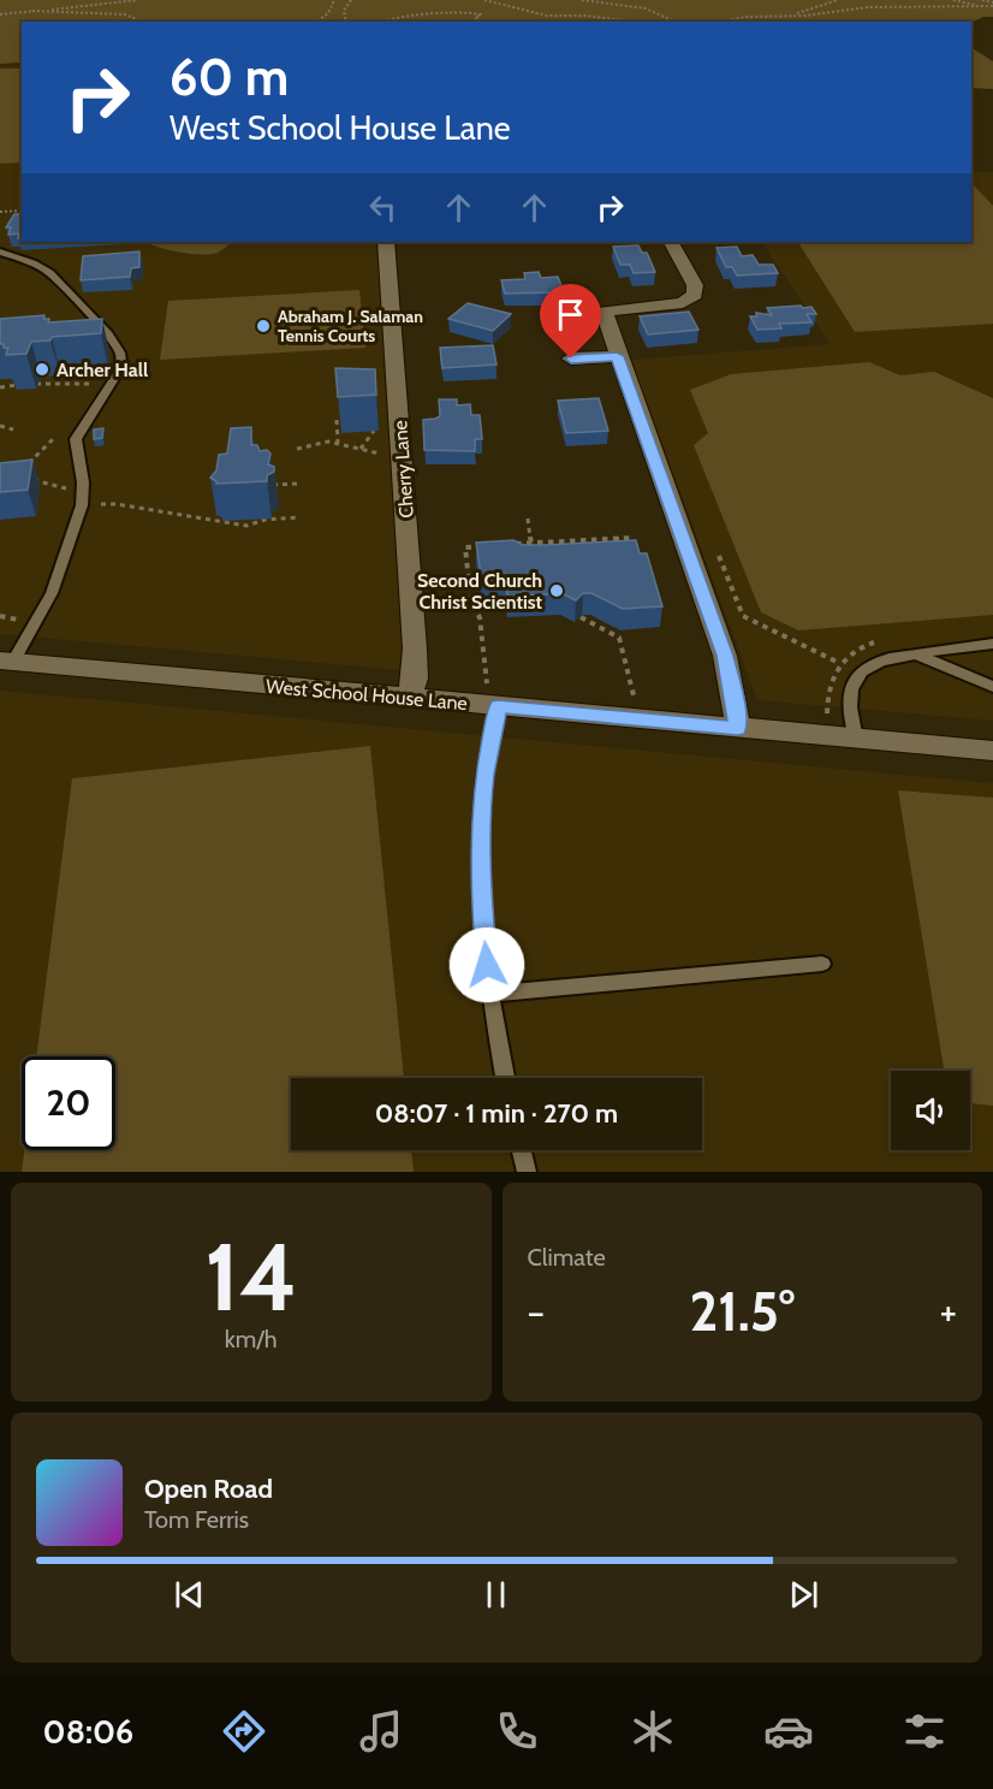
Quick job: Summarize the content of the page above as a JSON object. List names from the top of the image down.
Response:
{
  "streets": {
    "street": ["Cherry Lane", "West School House Lane"]
  },
  "crossings": [
    ["Cherry Lane", "West School House Lane"]
  ],
  "places": ["Abraham J. Salaman Tennis Courts", "Archer Hall", "Second Church Christ Scientist"],
  "page": {
    "turn": ["60 m", "West School House Lane"],
    "limit": "20",
    "trip": "08:07 · 1 min · 270 m",
    "tile": [
      ["14", "km/h"],
      "Climate"
    ],
    "heat": ["−", "21.5°", "+"],
    "song": ["Open Road", "Tom Ferris"],
    "tabs": "08:06"
  }
}
